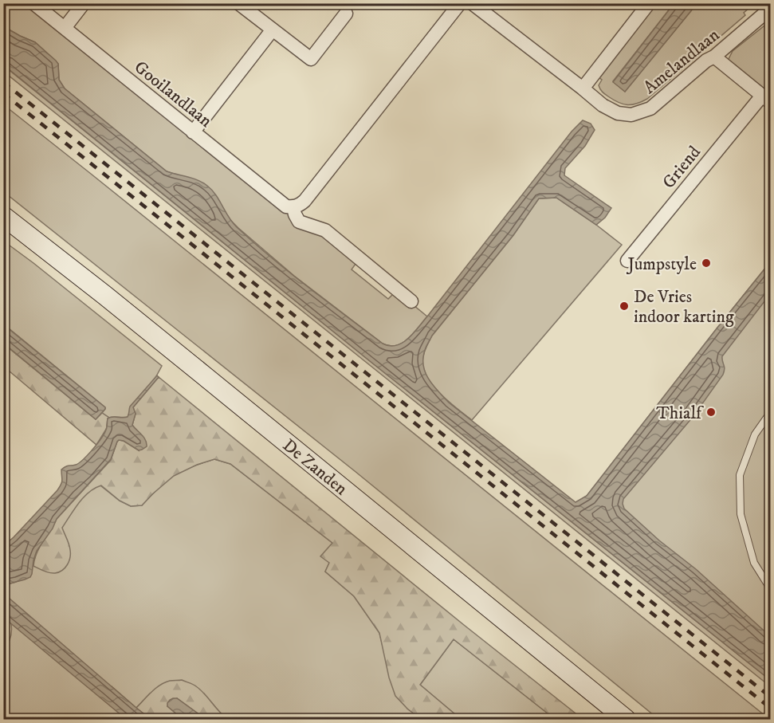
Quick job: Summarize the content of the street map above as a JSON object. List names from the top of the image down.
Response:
{
  "streets": {
    "main road": ["De Zanden"],
    "street": ["Amelandlaan", "Gooilandlaan", "Griend"]
  },
  "places": ["Jumpstyle", "De Vries indoor karting", "Thialf"]
}
